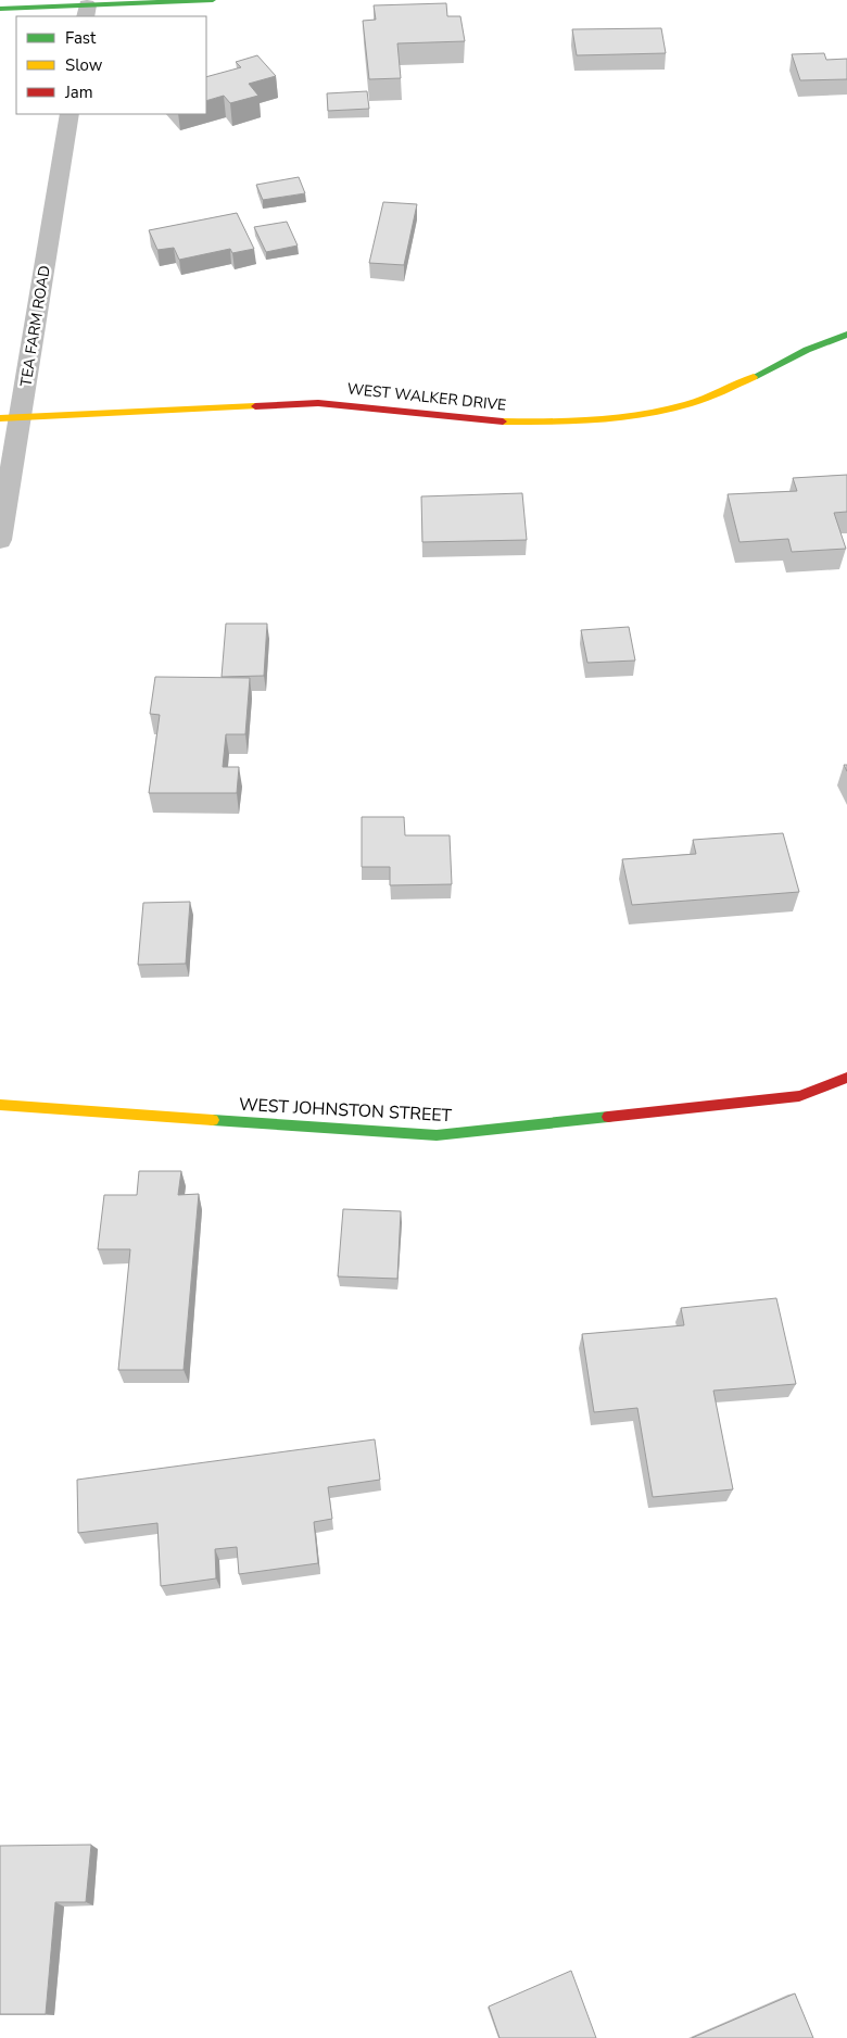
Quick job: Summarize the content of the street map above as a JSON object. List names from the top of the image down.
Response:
{
  "streets": {
    "street": ["TEA FARM ROAD", "WEST WALKER DRIVE", "WEST JOHNSTON STREET"]
  },
  "crossings": [
    ["TEA FARM ROAD", "WEST WALKER DRIVE"]
  ],
  "legend": ["Fast", "Slow", "Jam"]
}
